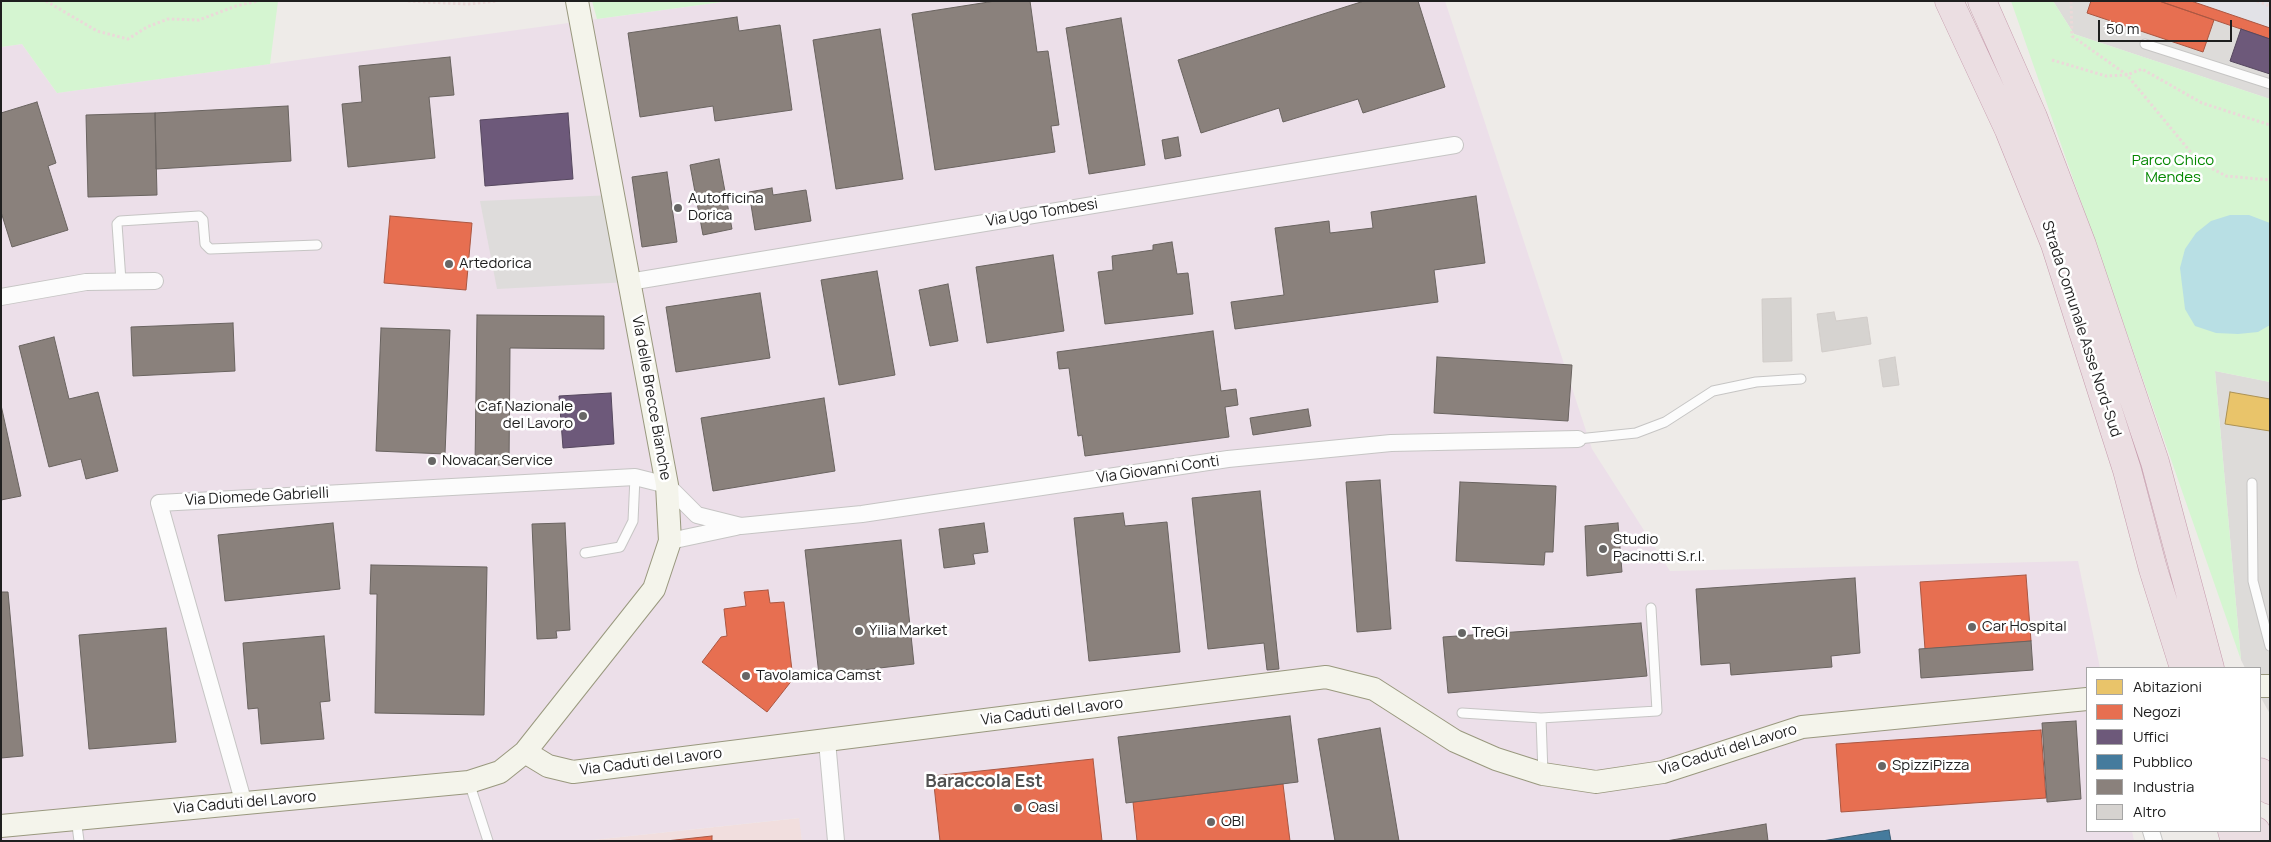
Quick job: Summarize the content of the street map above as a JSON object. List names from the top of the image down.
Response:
{
  "streets": {
    "highway": ["Strada Comunale Asse Nord-Sud"],
    "street": [
      "Via Ugo Tombesi",
      "Via delle Brecce Bianche",
      "Via Giovanni Conti",
      "Via Diomede Gabrielli",
      "Via Caduti del Lavoro"
    ]
  },
  "crossings": [
    ["Via Ugo Tombesi", "Via delle Brecce Bianche"],
    ["Via delle Brecce Bianche", "Via Giovanni Conti"],
    ["Via delle Brecce Bianche", "Via Diomede Gabrielli"],
    ["Via delle Brecce Bianche", "Via Caduti del Lavoro"],
    ["Via Giovanni Conti", "Via Diomede Gabrielli"],
    ["Via Diomede Gabrielli", "Via Caduti del Lavoro"]
  ],
  "districts": ["Baraccola Est"],
  "parks": ["Parco Chico Mendes"],
  "places": [
    "Autofficina Dorica",
    "Artedorica",
    "Caf Nazionale del Lavoro",
    "Novacar Service",
    "Studio Pacinotti S.r.l.",
    "Car Hospital",
    "Yilia Market",
    "TreGi",
    "Tavolamica Camst",
    "SpizziPizza",
    "Oasi",
    "OBI"
  ],
  "legend": [
    "Abitazioni",
    "Negozi",
    "Uffici",
    "Pubblico",
    "Industria",
    "Altro"
  ],
  "scale_bar": "50 m"
}
